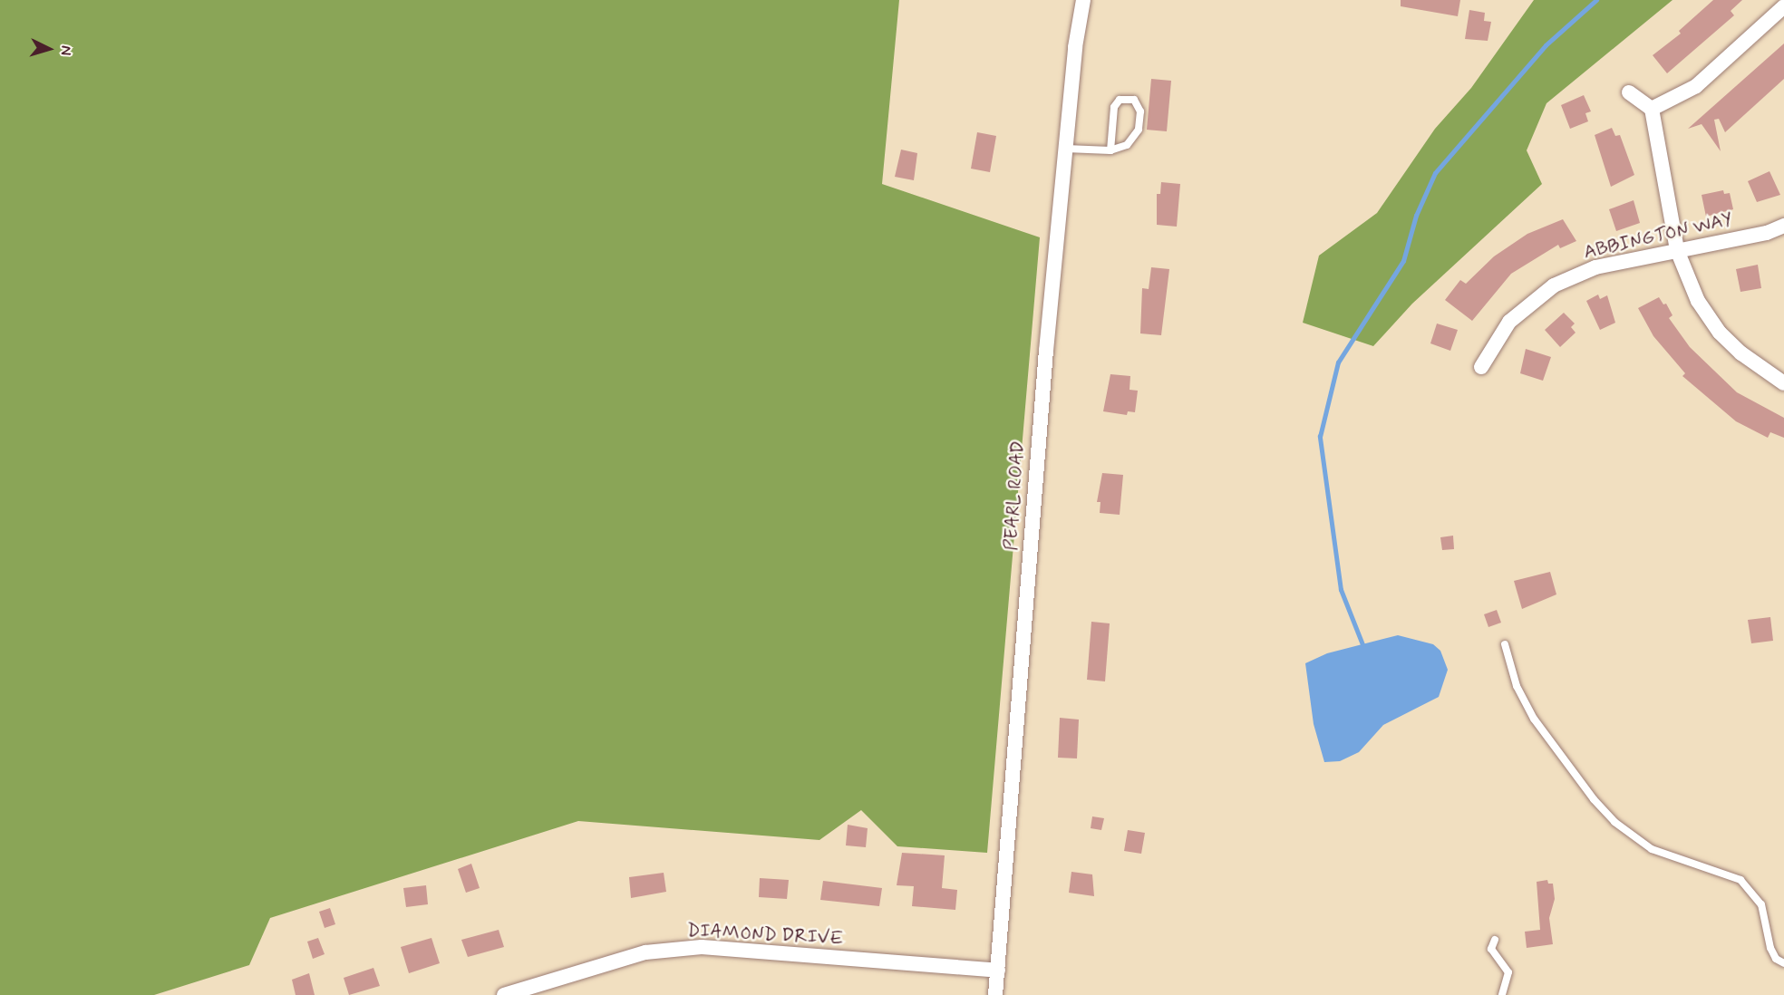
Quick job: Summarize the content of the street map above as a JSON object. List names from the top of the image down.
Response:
{
  "streets": {
    "street": ["ABBINGTON WAY", "PEARL ROAD", "DIAMOND DRIVE"]
  },
  "crossings": [
    ["PEARL ROAD", "DIAMOND DRIVE"]
  ],
  "north": "right"
}
